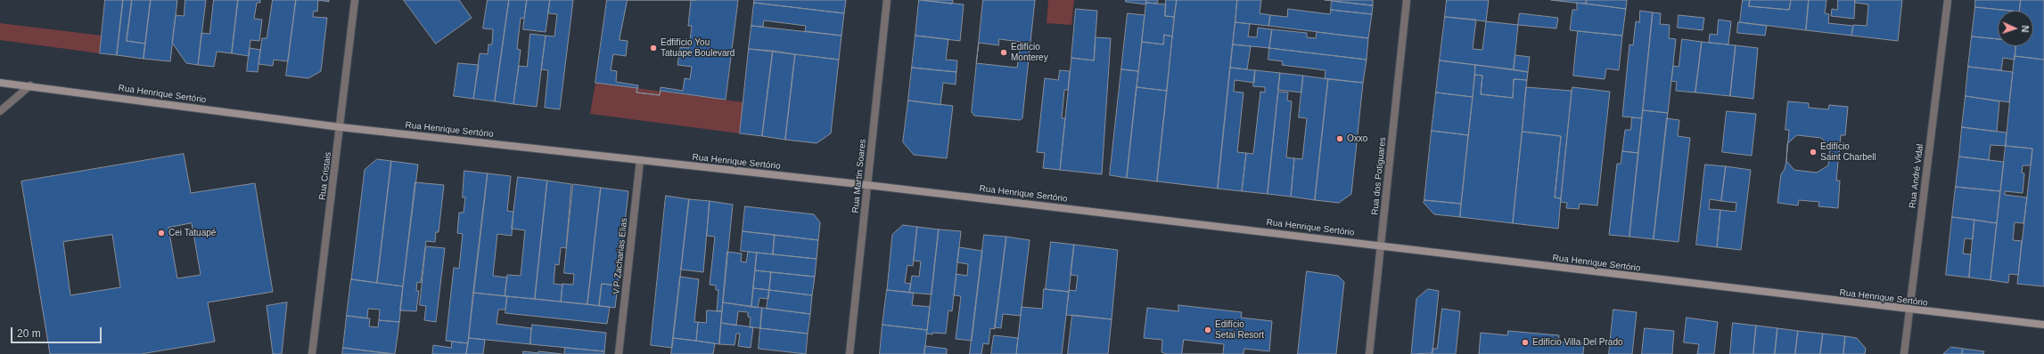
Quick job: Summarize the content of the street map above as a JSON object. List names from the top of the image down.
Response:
{
  "streets": {
    "street": [
      "Rua Henrique Sertório",
      "Rua Cristais",
      "Rua Martin Soares",
      "Rua dos Potiguares",
      "Rua André Vidal",
      "V.P Zacharias Elias"
    ]
  },
  "crossings": [
    ["Rua Henrique Sertório", "Rua Cristais"],
    ["Rua Henrique Sertório", "Rua Martin Soares"],
    ["Rua Henrique Sertório", "Rua dos Potiguares"],
    ["Rua Henrique Sertório", "Rua André Vidal"],
    ["Rua Henrique Sertório", "V.P Zacharias Elias"]
  ],
  "places": [
    "Edfifício You Tatuape Boulevard",
    "Edifício Monterey",
    "Oxxo",
    "Edifício Saint Charbell",
    "Cei Tatuapé",
    "Edifício Setai Resort",
    "Edifício Villa Del Prado"
  ],
  "scale_bar": "20 m",
  "north": "right"
}
